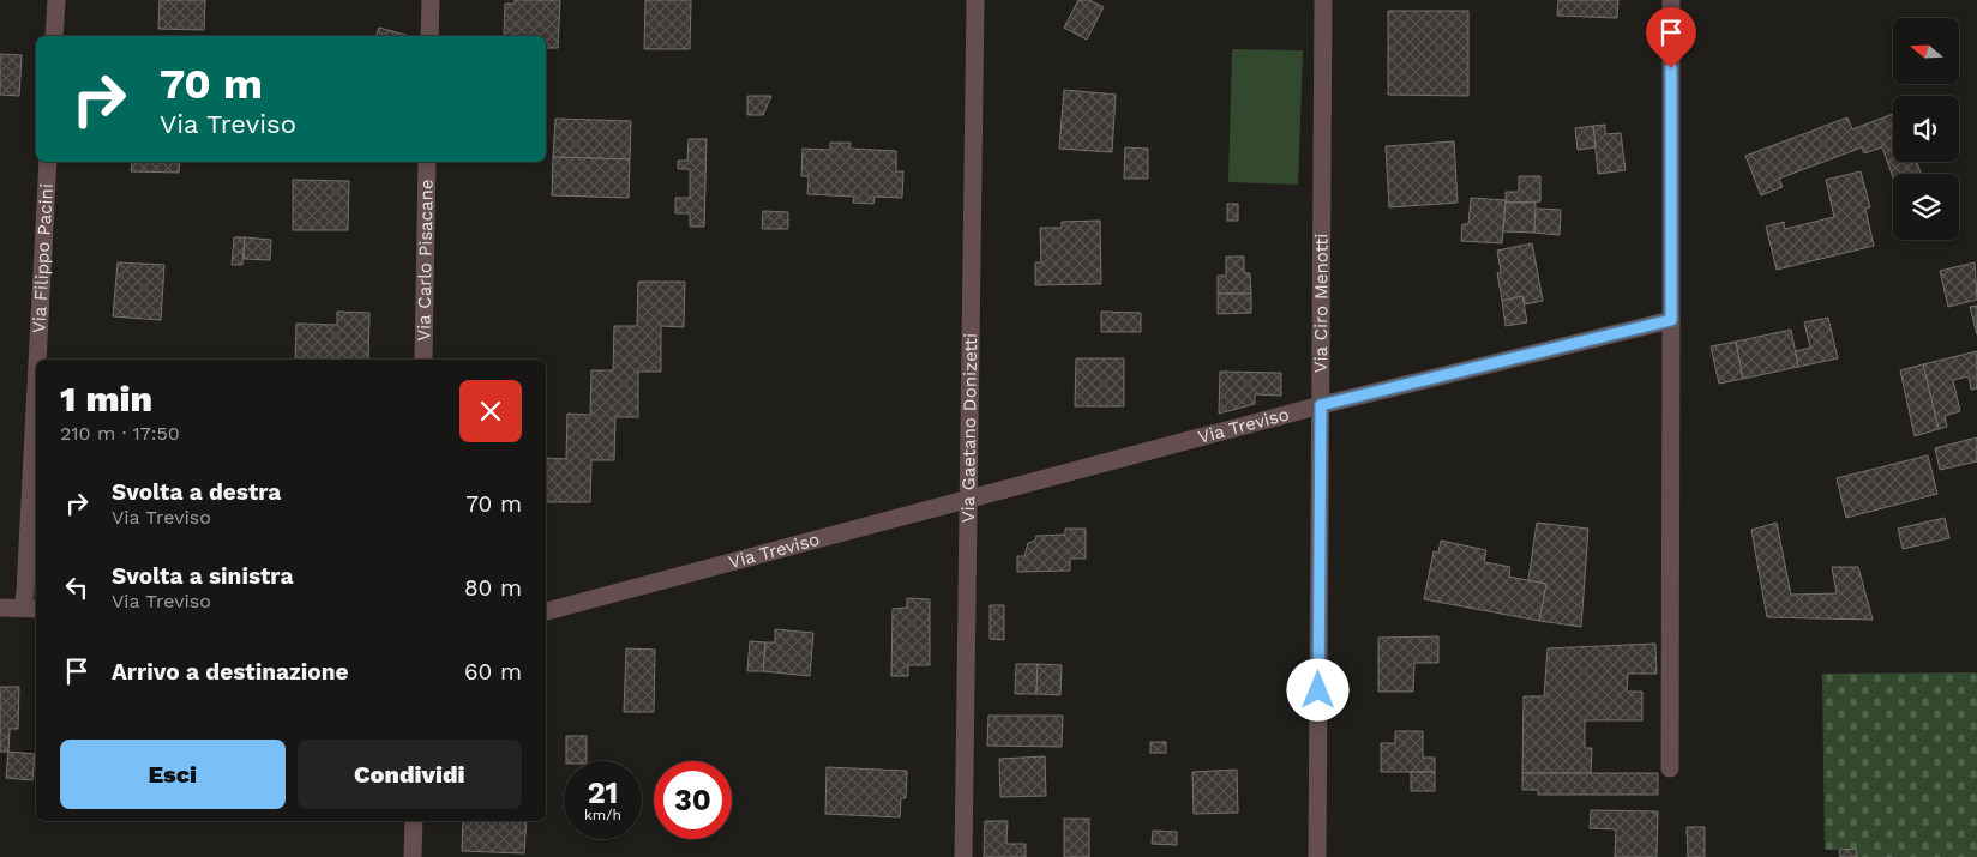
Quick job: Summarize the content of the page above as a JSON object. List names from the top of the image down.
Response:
{
  "streets": {
    "street": [
      "Via Filippo Pacini",
      "Via Carlo Pisacane",
      "Via Ciro Menotti",
      "Via Treviso",
      "Via Gaetano Donizetti"
    ]
  },
  "crossings": [
    ["Via Ciro Menotti", "Via Treviso"],
    ["Via Treviso", "Via Gaetano Donizetti"]
  ],
  "north": "left",
  "page": {
    "turn": ["70 m", "Via Treviso"],
    "heading": ["1 min", "210 m · 17:50"],
    "list": [
      {
        "name": "Svolta a destra",
        "note": "Via Treviso",
        "value": "70 m"
      },
      {
        "name": "Svolta a sinistra",
        "note": "Via Treviso",
        "value": "80 m"
      },
      {
        "name": "Arrivo a destinazione",
        "value": "60 m"
      }
    ],
    "buttons": ["Esci", "Condividi"],
    "speed": "21 km/h",
    "limit": "30"
  }
}
